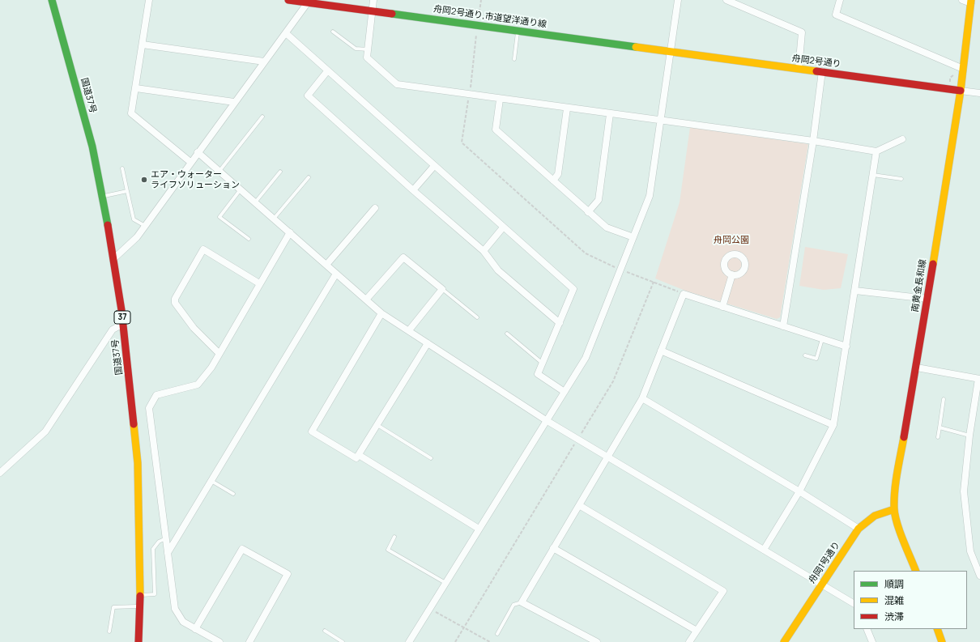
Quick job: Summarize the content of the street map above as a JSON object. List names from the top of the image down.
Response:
{
  "streets": {
    "main road": [
      "舟岡2号通り,市道望洋通り線",
      "舟岡2号通り",
      "国道37号",
      "南黄金長和線",
      "37",
      "舟岡1号通り"
    ]
  },
  "crossings": [
    ["舟岡2号通り,市道望洋通り線", "舟岡2号通り"],
    ["舟岡2号通り", "南黄金長和線"],
    ["南黄金長和線", "舟岡1号通り"]
  ],
  "parks": ["舟岡公園"],
  "places": ["エア・ウォーター ライフソリューション"],
  "legend": ["順調", "混雑", "渋滞"]
}
